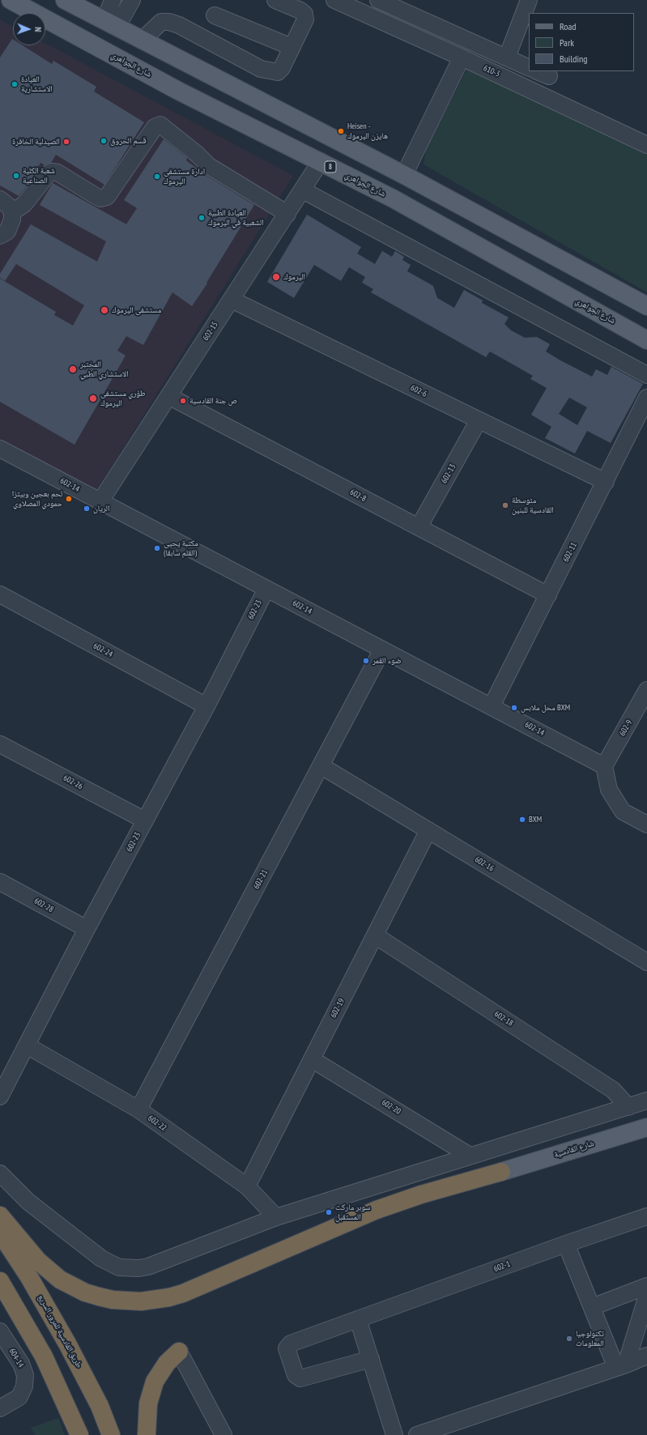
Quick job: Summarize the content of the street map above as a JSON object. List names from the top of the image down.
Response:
{
  "streets": {
    "highway": ["طريق القادسية للمرور السريع"],
    "main road": ["شارع الجواهري", "8", "شارع القادسية"],
    "street": [
      "610-3",
      "602-15",
      "602-6",
      "602-13",
      "602-14",
      "602-8",
      "602-11",
      "602-23",
      "602-24",
      "602-9",
      "602-26",
      "602-16",
      "602-21",
      "602-28",
      "602-19",
      "602-18",
      "602-20",
      "602-22",
      "602-1",
      "604-14"
    ]
  },
  "crossings": [
    ["شارع الجواهري", "602-15"],
    ["602-15", "602-6"],
    ["602-15", "602-14"],
    ["602-15", "602-8"],
    ["602-6", "602-13"],
    ["602-6", "602-11"],
    ["602-13", "602-8"],
    ["602-14", "602-11"],
    ["602-14", "602-23"],
    ["602-14", "602-9"],
    ["602-14", "602-21"],
    ["602-8", "602-11"],
    ["602-23", "602-24"],
    ["602-23", "602-26"],
    ["602-23", "602-28"],
    ["602-23", "602-22"],
    ["602-16", "602-21"],
    ["602-16", "602-19"],
    ["602-21", "602-22"],
    ["602-19", "602-18"],
    ["602-19", "602-20"],
    ["602-19", "602-22"]
  ],
  "places": [
    "العيادة الاستشارية",
    "Heisen - هايزن اليرموك",
    "قسم الحروق",
    "الصيدلية الخافرة",
    "شعبة الكلية الصناعية",
    "ادارة مستشفى اليرموك",
    "العيادة الطبية الشعبية في اليرموك",
    "اليرموك",
    "مستشفى اليرموك",
    "المختبر الاستشاري الطبي",
    "طؤري مستشفى اليرموك",
    "ص جنة القادسية",
    "لحم بعجين وبيتزا حمودي المصلاوي",
    "متوسطة القادسية للبنين",
    "الريان",
    "مكتبة يحيى (القلم سابقا)",
    "ضوء القمر",
    "محل ملابس BXM",
    "BXM",
    "سوبر ماركت المستقبل",
    "تكنولوجيا المعلومات"
  ],
  "legend": ["Road", "Park", "Building"],
  "north": "right"
}
